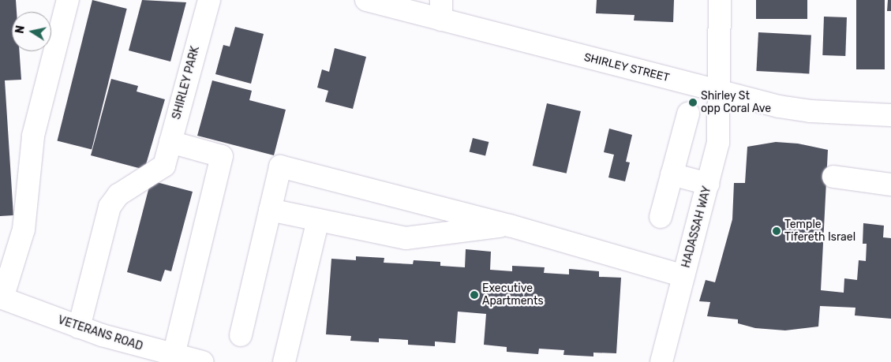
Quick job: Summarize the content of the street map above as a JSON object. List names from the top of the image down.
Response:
{
  "streets": {
    "street": [
      "SHIRLEY STREET",
      "SHIRLEY PARK",
      "HADASSAH WAY",
      "VETERANS ROAD"
    ]
  },
  "crossings": [
    ["SHIRLEY STREET", "HADASSAH WAY"],
    ["SHIRLEY PARK", "VETERANS ROAD"]
  ],
  "places": ["Shirley St opp Coral Ave", "Temple Tifereth Israel", "Executive Apartments"],
  "north": "left"
}
